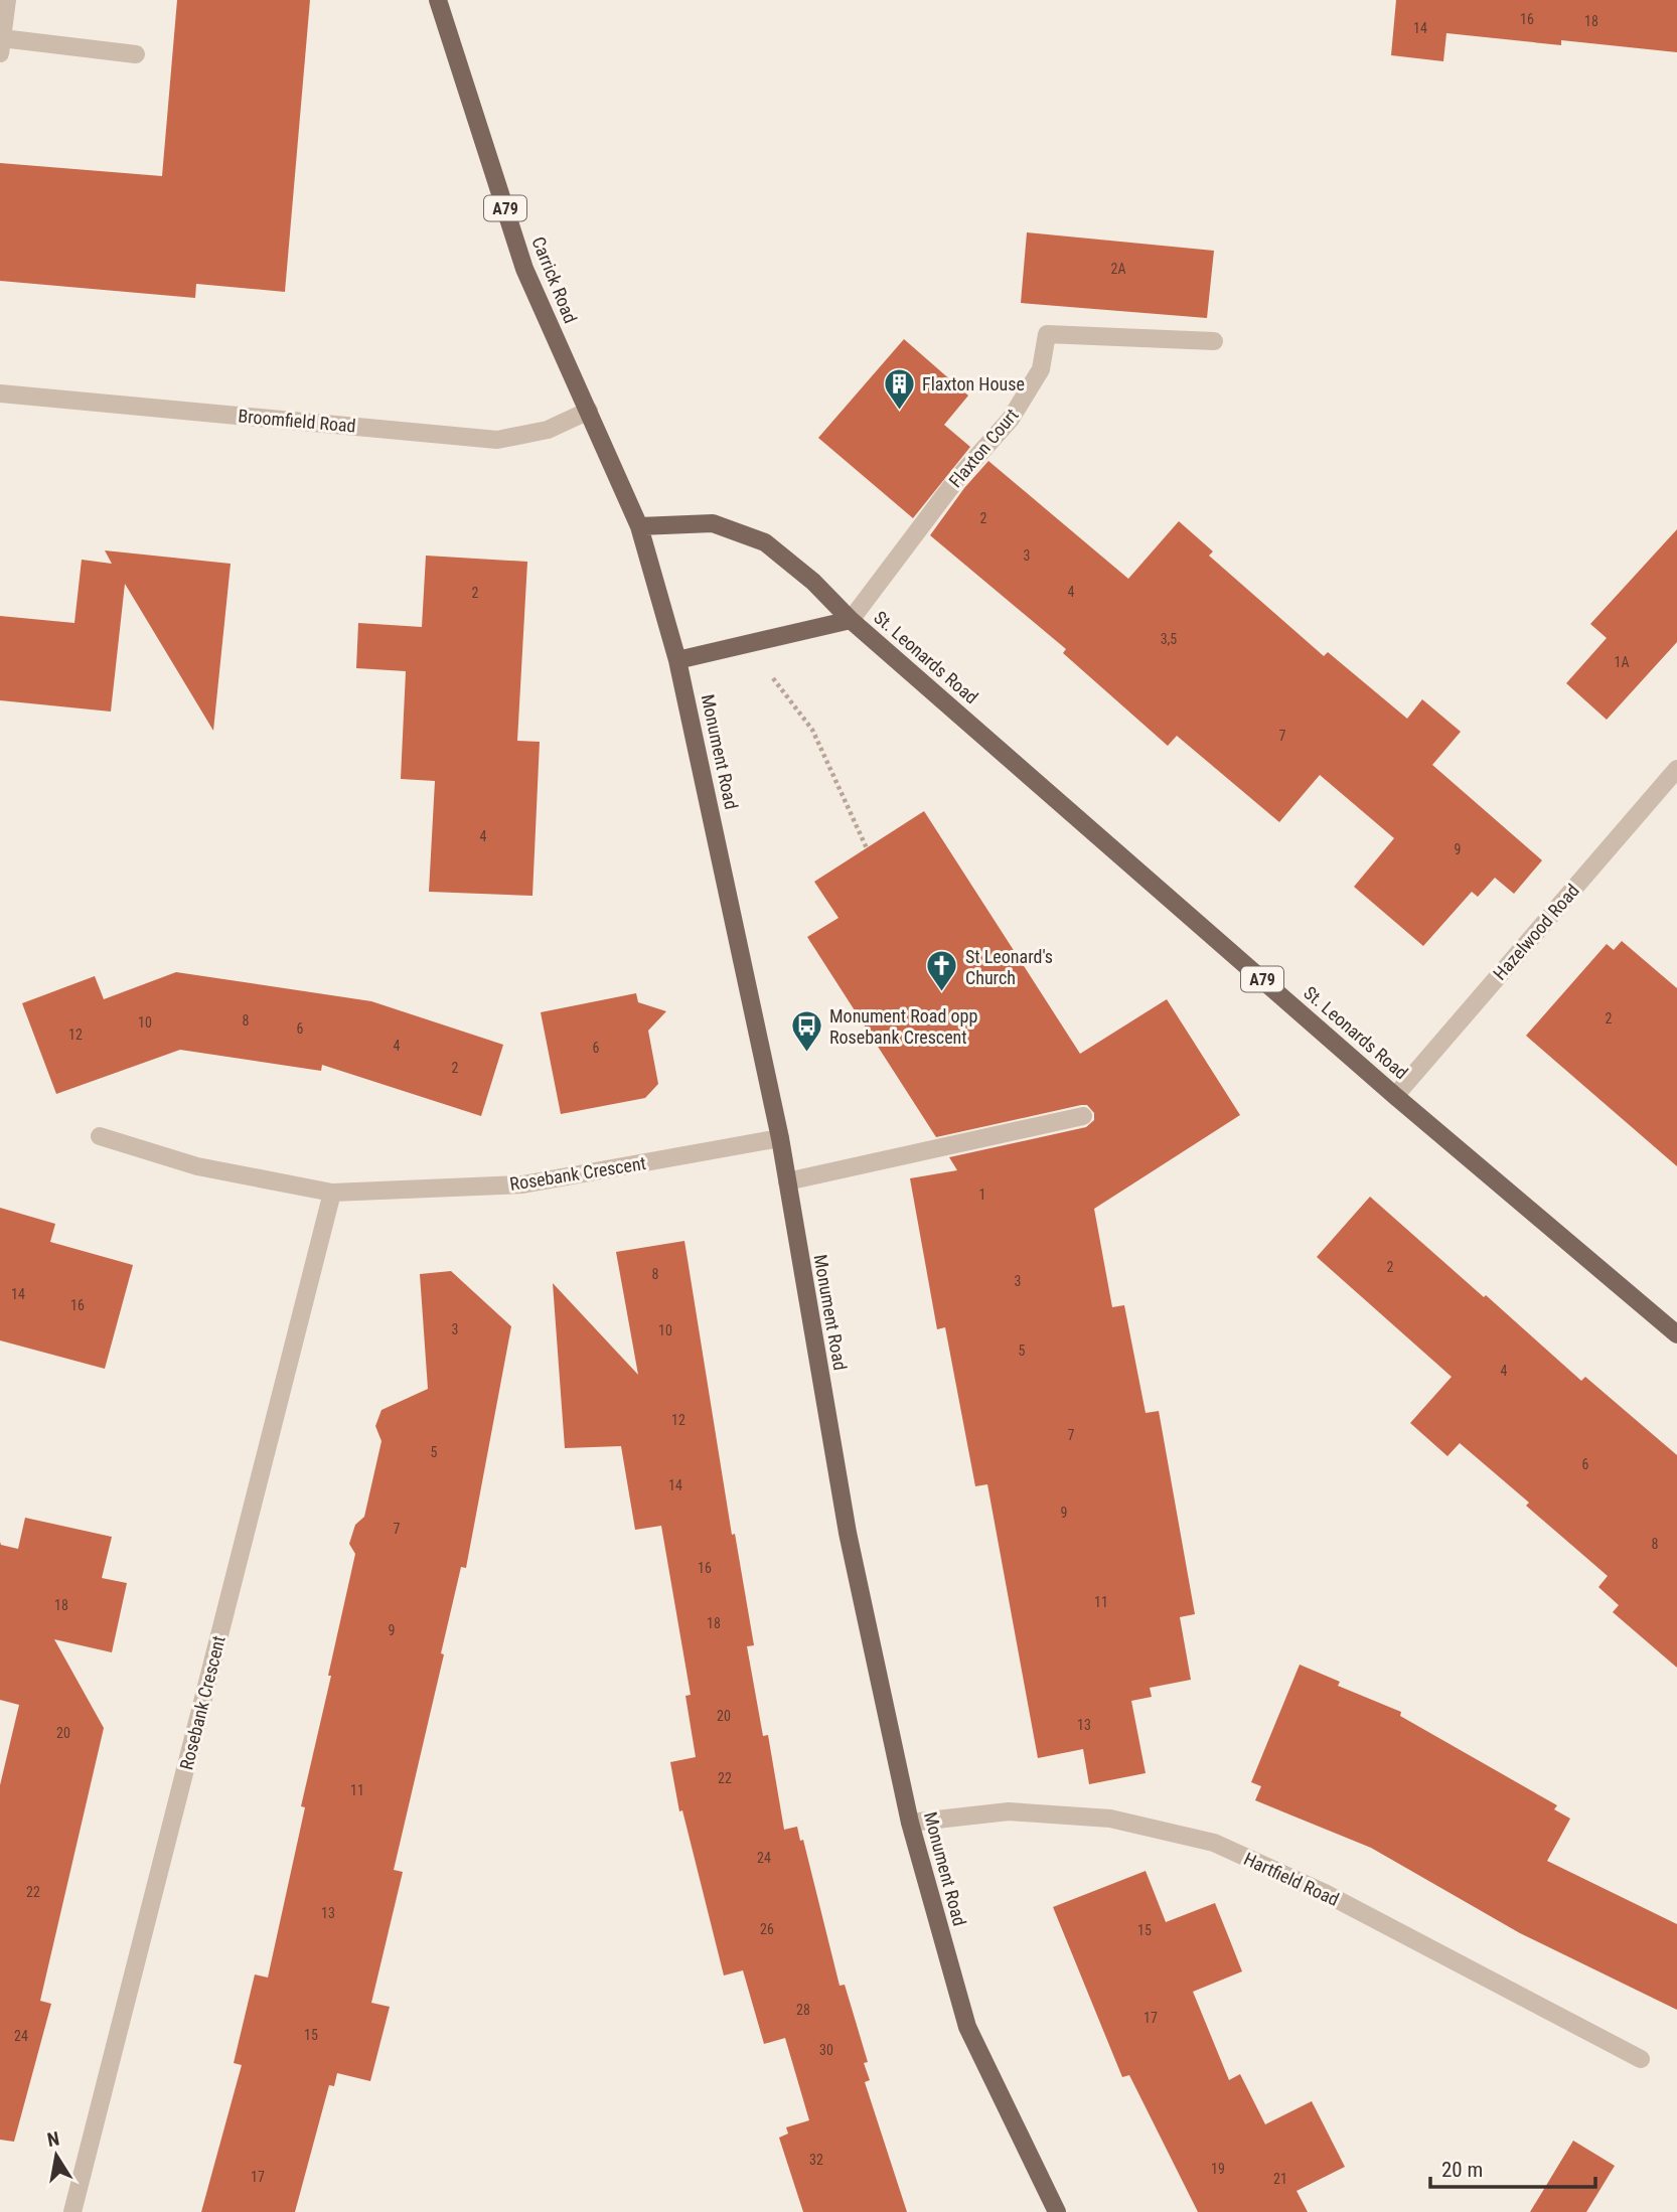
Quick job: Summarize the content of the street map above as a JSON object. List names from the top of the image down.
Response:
{
  "streets": {
    "main road": [
      "A79",
      "Carrick Road",
      "St. Leonards Road",
      "Monument Road"
    ],
    "street": [
      "Broomfield Road",
      "Flaxton Court",
      "Hazelwood Road",
      "Rosebank Crescent",
      "Hartfield Road"
    ]
  },
  "crossings": [
    ["Carrick Road", "Broomfield Road"],
    ["Carrick Road", "Monument Road"],
    ["Broomfield Road", "Monument Road"],
    ["Flaxton Court", "St. Leonards Road"],
    ["St. Leonards Road", "Monument Road"],
    ["St. Leonards Road", "Hazelwood Road"],
    ["Monument Road", "Rosebank Crescent"],
    ["Monument Road", "Hartfield Road"]
  ],
  "places": {
    "building": ["Flaxton House"],
    "church": ["St Leonard's Church"],
    "bus stop": ["Monument Road opp Rosebank Crescent"]
  },
  "house_numbers": [
    "16",
    "18",
    "14",
    "2A",
    "2",
    "3",
    "4",
    "2",
    "3,5",
    "1A",
    "7",
    "4",
    "9",
    "2",
    "8",
    "10",
    "6",
    "12",
    "4",
    "6",
    "2",
    "1",
    "2",
    "8",
    "3",
    "14",
    "16",
    "3",
    "10",
    "5",
    "4",
    "12",
    "7",
    "5",
    "6",
    "14",
    "9",
    "7",
    "8",
    "16",
    "11",
    "18",
    "18",
    "9",
    "20",
    "13",
    "20",
    "22",
    "11",
    "24",
    "22",
    "13",
    "26",
    "15",
    "28",
    "17",
    "15",
    "24",
    "30",
    "32",
    "19",
    "17",
    "21"
  ],
  "scale_bar": "20 m",
  "north": "top"
}
